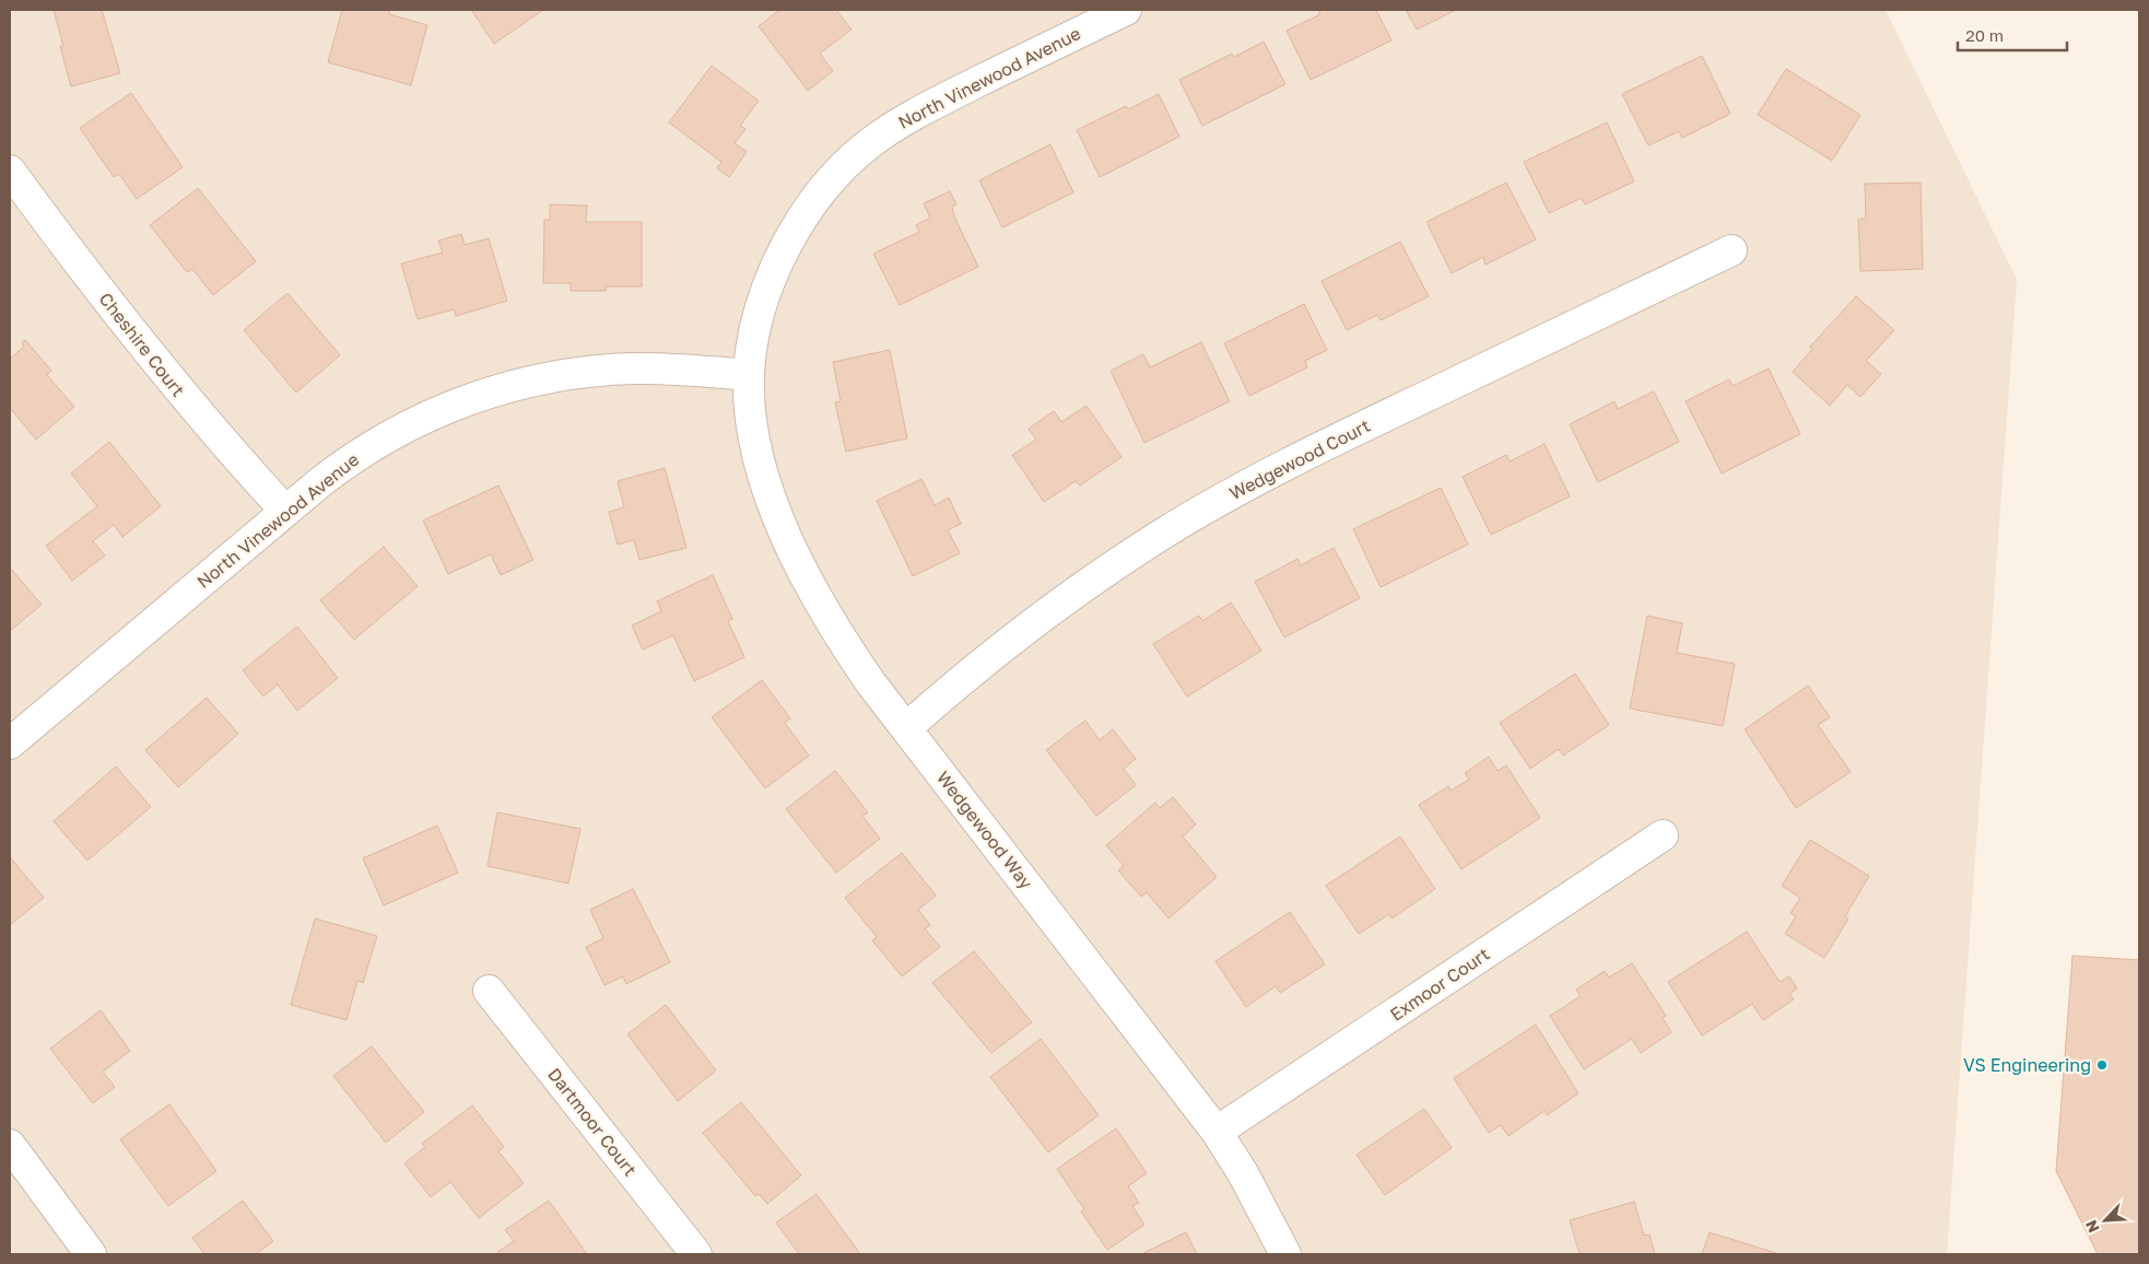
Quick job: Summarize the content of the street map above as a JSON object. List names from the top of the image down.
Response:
{
  "streets": {
    "street": [
      "North Vinewood Avenue",
      "Cheshire Court",
      "Wedgewood Court",
      "Wedgewood Way",
      "Exmoor Court",
      "Dartmoor Court"
    ]
  },
  "crossings": [
    ["North Vinewood Avenue", "Cheshire Court"],
    ["North Vinewood Avenue", "Wedgewood Way"],
    ["Wedgewood Court", "Wedgewood Way"],
    ["Wedgewood Way", "Exmoor Court"]
  ],
  "places": ["VS Engineering"],
  "scale_bar": "20 m",
  "north": "bottom left"
}
